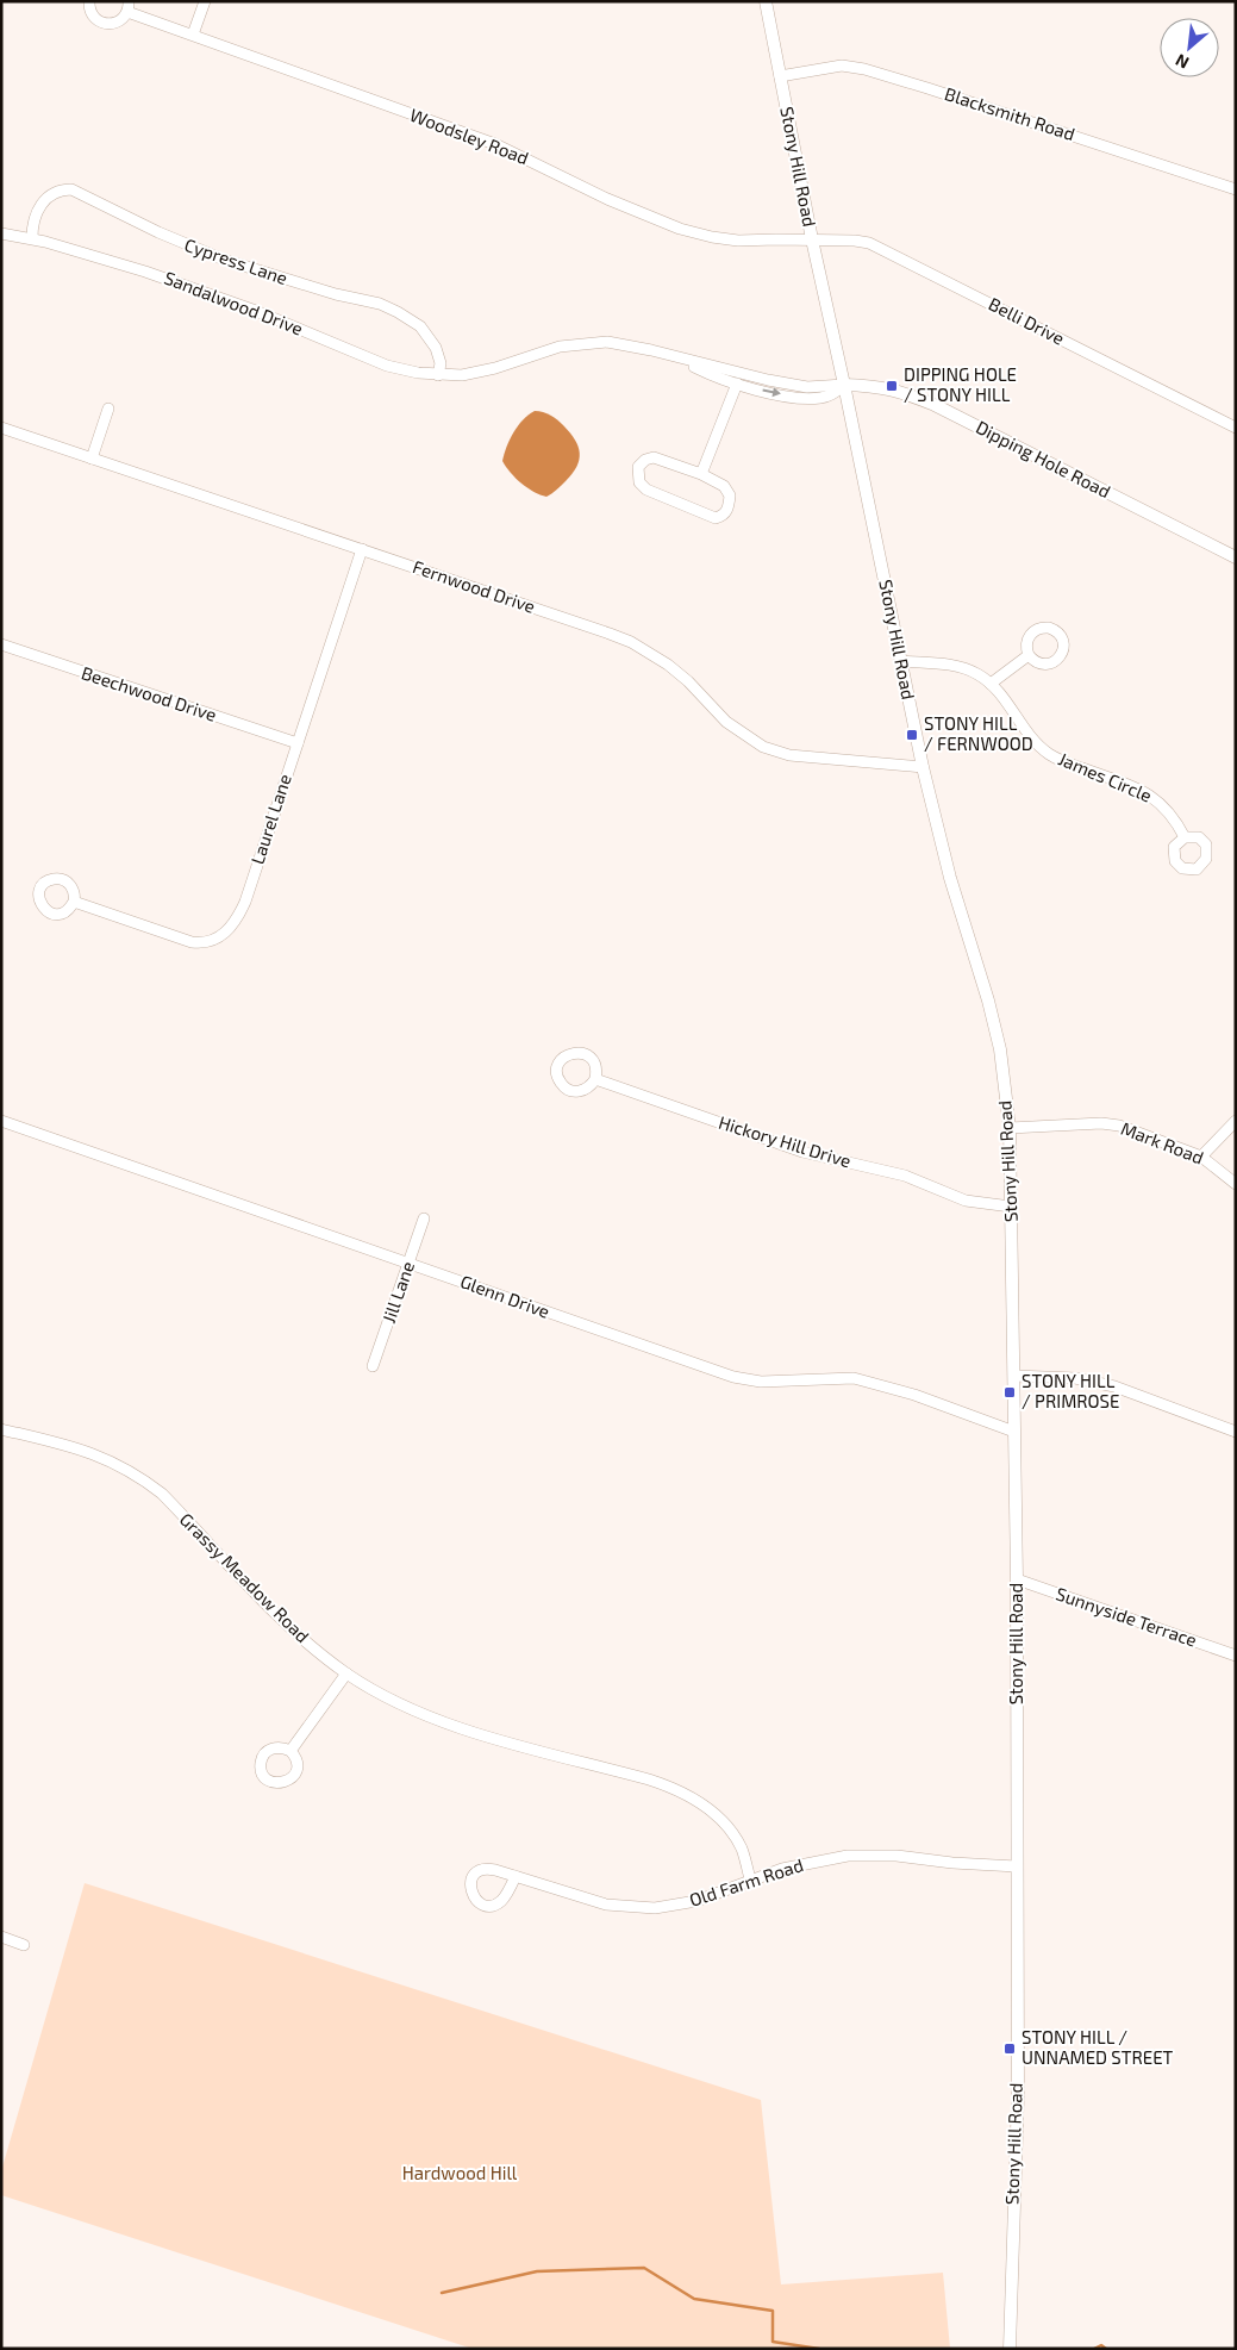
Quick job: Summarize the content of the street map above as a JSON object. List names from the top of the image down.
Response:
{
  "streets": {
    "main road": ["Stony Hill Road", "Dipping Hole Road"],
    "street": [
      "Blacksmith Road",
      "Woodsley Road",
      "Cypress Lane",
      "Sandalwood Drive",
      "Belli Drive",
      "Fernwood Drive",
      "Beechwood Drive",
      "James Circle",
      "Laurel Lane",
      "Hickory Hill Drive",
      "Mark Road",
      "Jill Lane",
      "Glenn Drive",
      "Grassy Meadow Road",
      "Sunnyside Terrace",
      "Old Farm Road"
    ]
  },
  "crossings": [
    ["Blacksmith Road", "Stony Hill Road"],
    ["Woodsley Road", "Stony Hill Road"],
    ["Woodsley Road", "Belli Drive"],
    ["Stony Hill Road", "Belli Drive"],
    ["Stony Hill Road", "Dipping Hole Road"],
    ["Stony Hill Road", "Fernwood Drive"],
    ["Stony Hill Road", "James Circle"],
    ["Stony Hill Road", "Hickory Hill Drive"],
    ["Stony Hill Road", "Mark Road"],
    ["Stony Hill Road", "Glenn Drive"],
    ["Stony Hill Road", "Sunnyside Terrace"],
    ["Stony Hill Road", "Old Farm Road"],
    ["Cypress Lane", "Sandalwood Drive"],
    ["Fernwood Drive", "Laurel Lane"],
    ["Beechwood Drive", "Laurel Lane"],
    ["Jill Lane", "Glenn Drive"],
    ["Grassy Meadow Road", "Old Farm Road"]
  ],
  "parks": ["Hardwood Hill"],
  "places": {
    "transit": [
      "DIPPING HOLE / STONY HILL",
      "STONY HILL / FERNWOOD",
      "STONY HILL / PRIMROSE",
      "STONY HILL / UNNAMED STREET"
    ]
  },
  "north": "bottom left"
}
